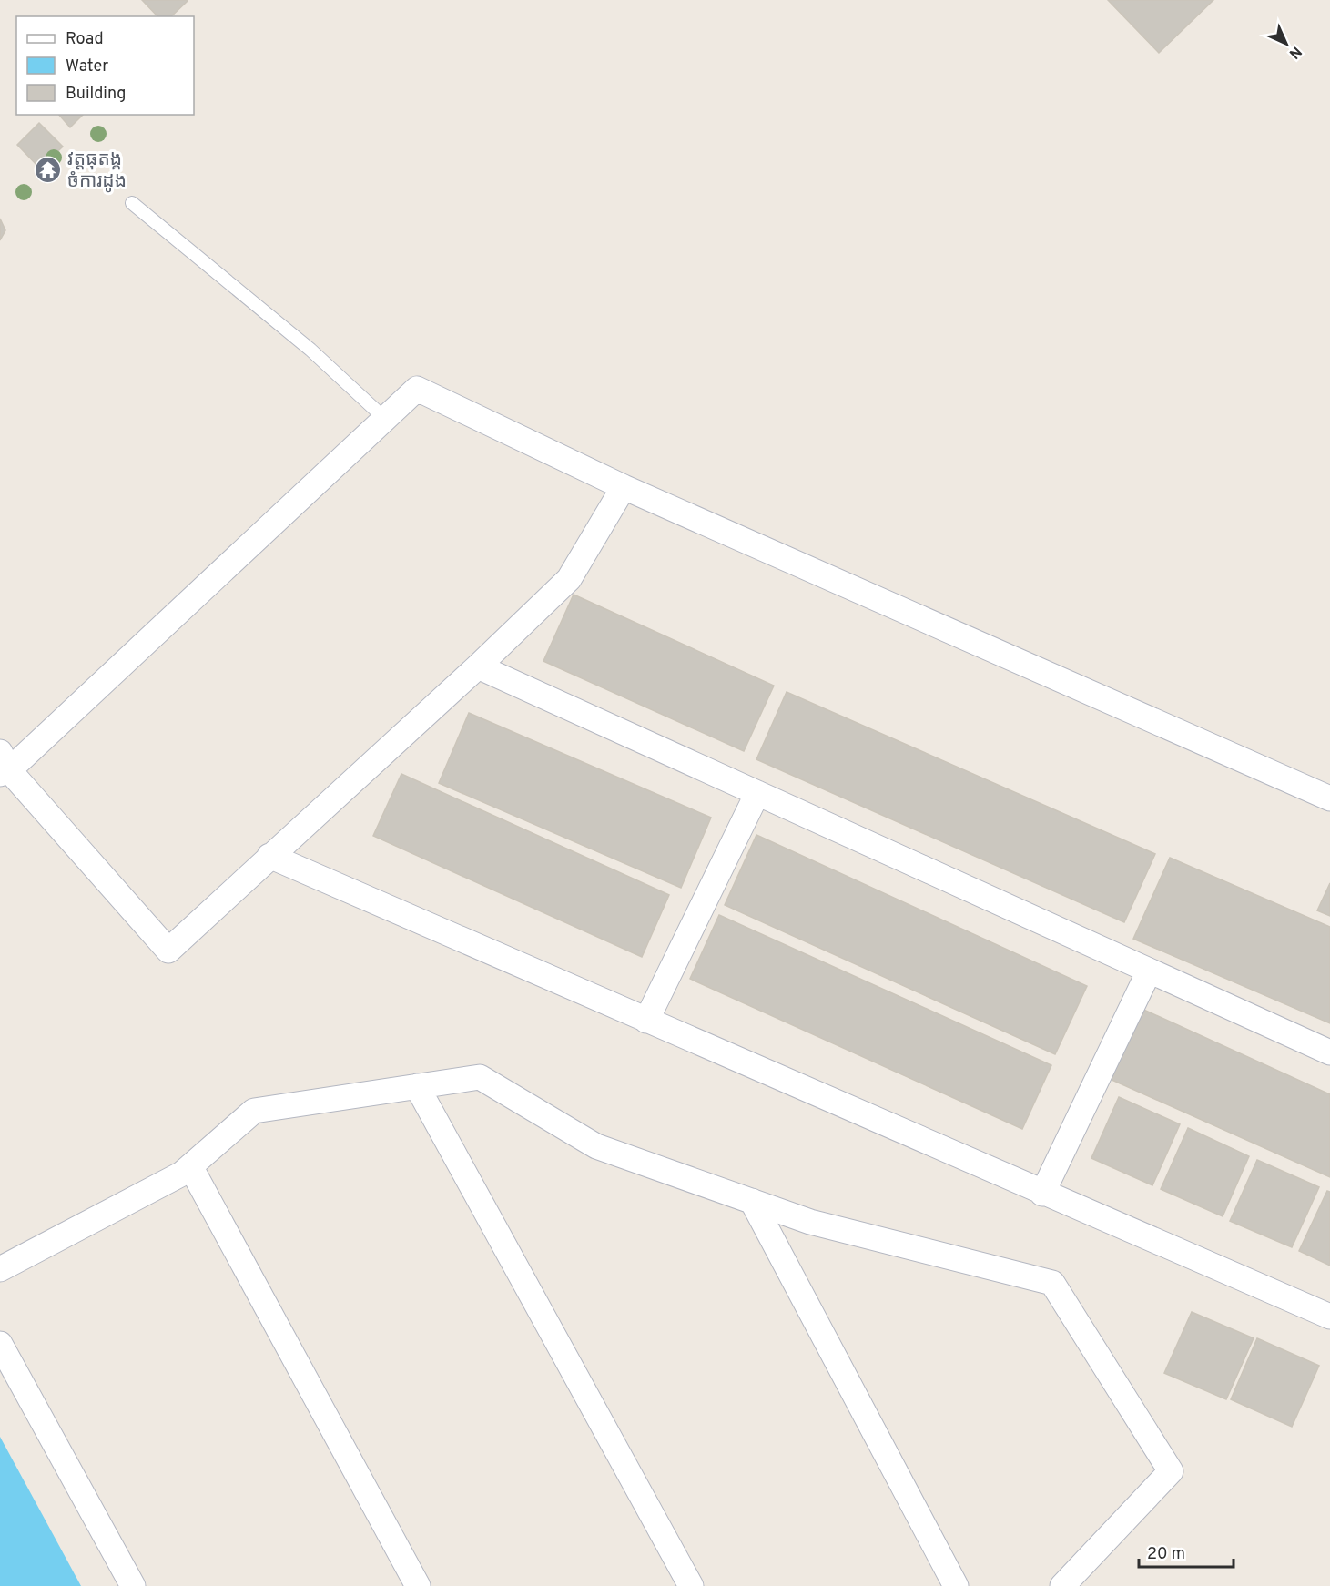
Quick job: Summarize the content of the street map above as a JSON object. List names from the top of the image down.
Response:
{
  "places": {
    "temple": ["វត្តធុតង្គ ចំការដូង"]
  },
  "legend": ["Road", "Water", "Building"],
  "scale_bar": "20 m",
  "north": "bottom right"
}
